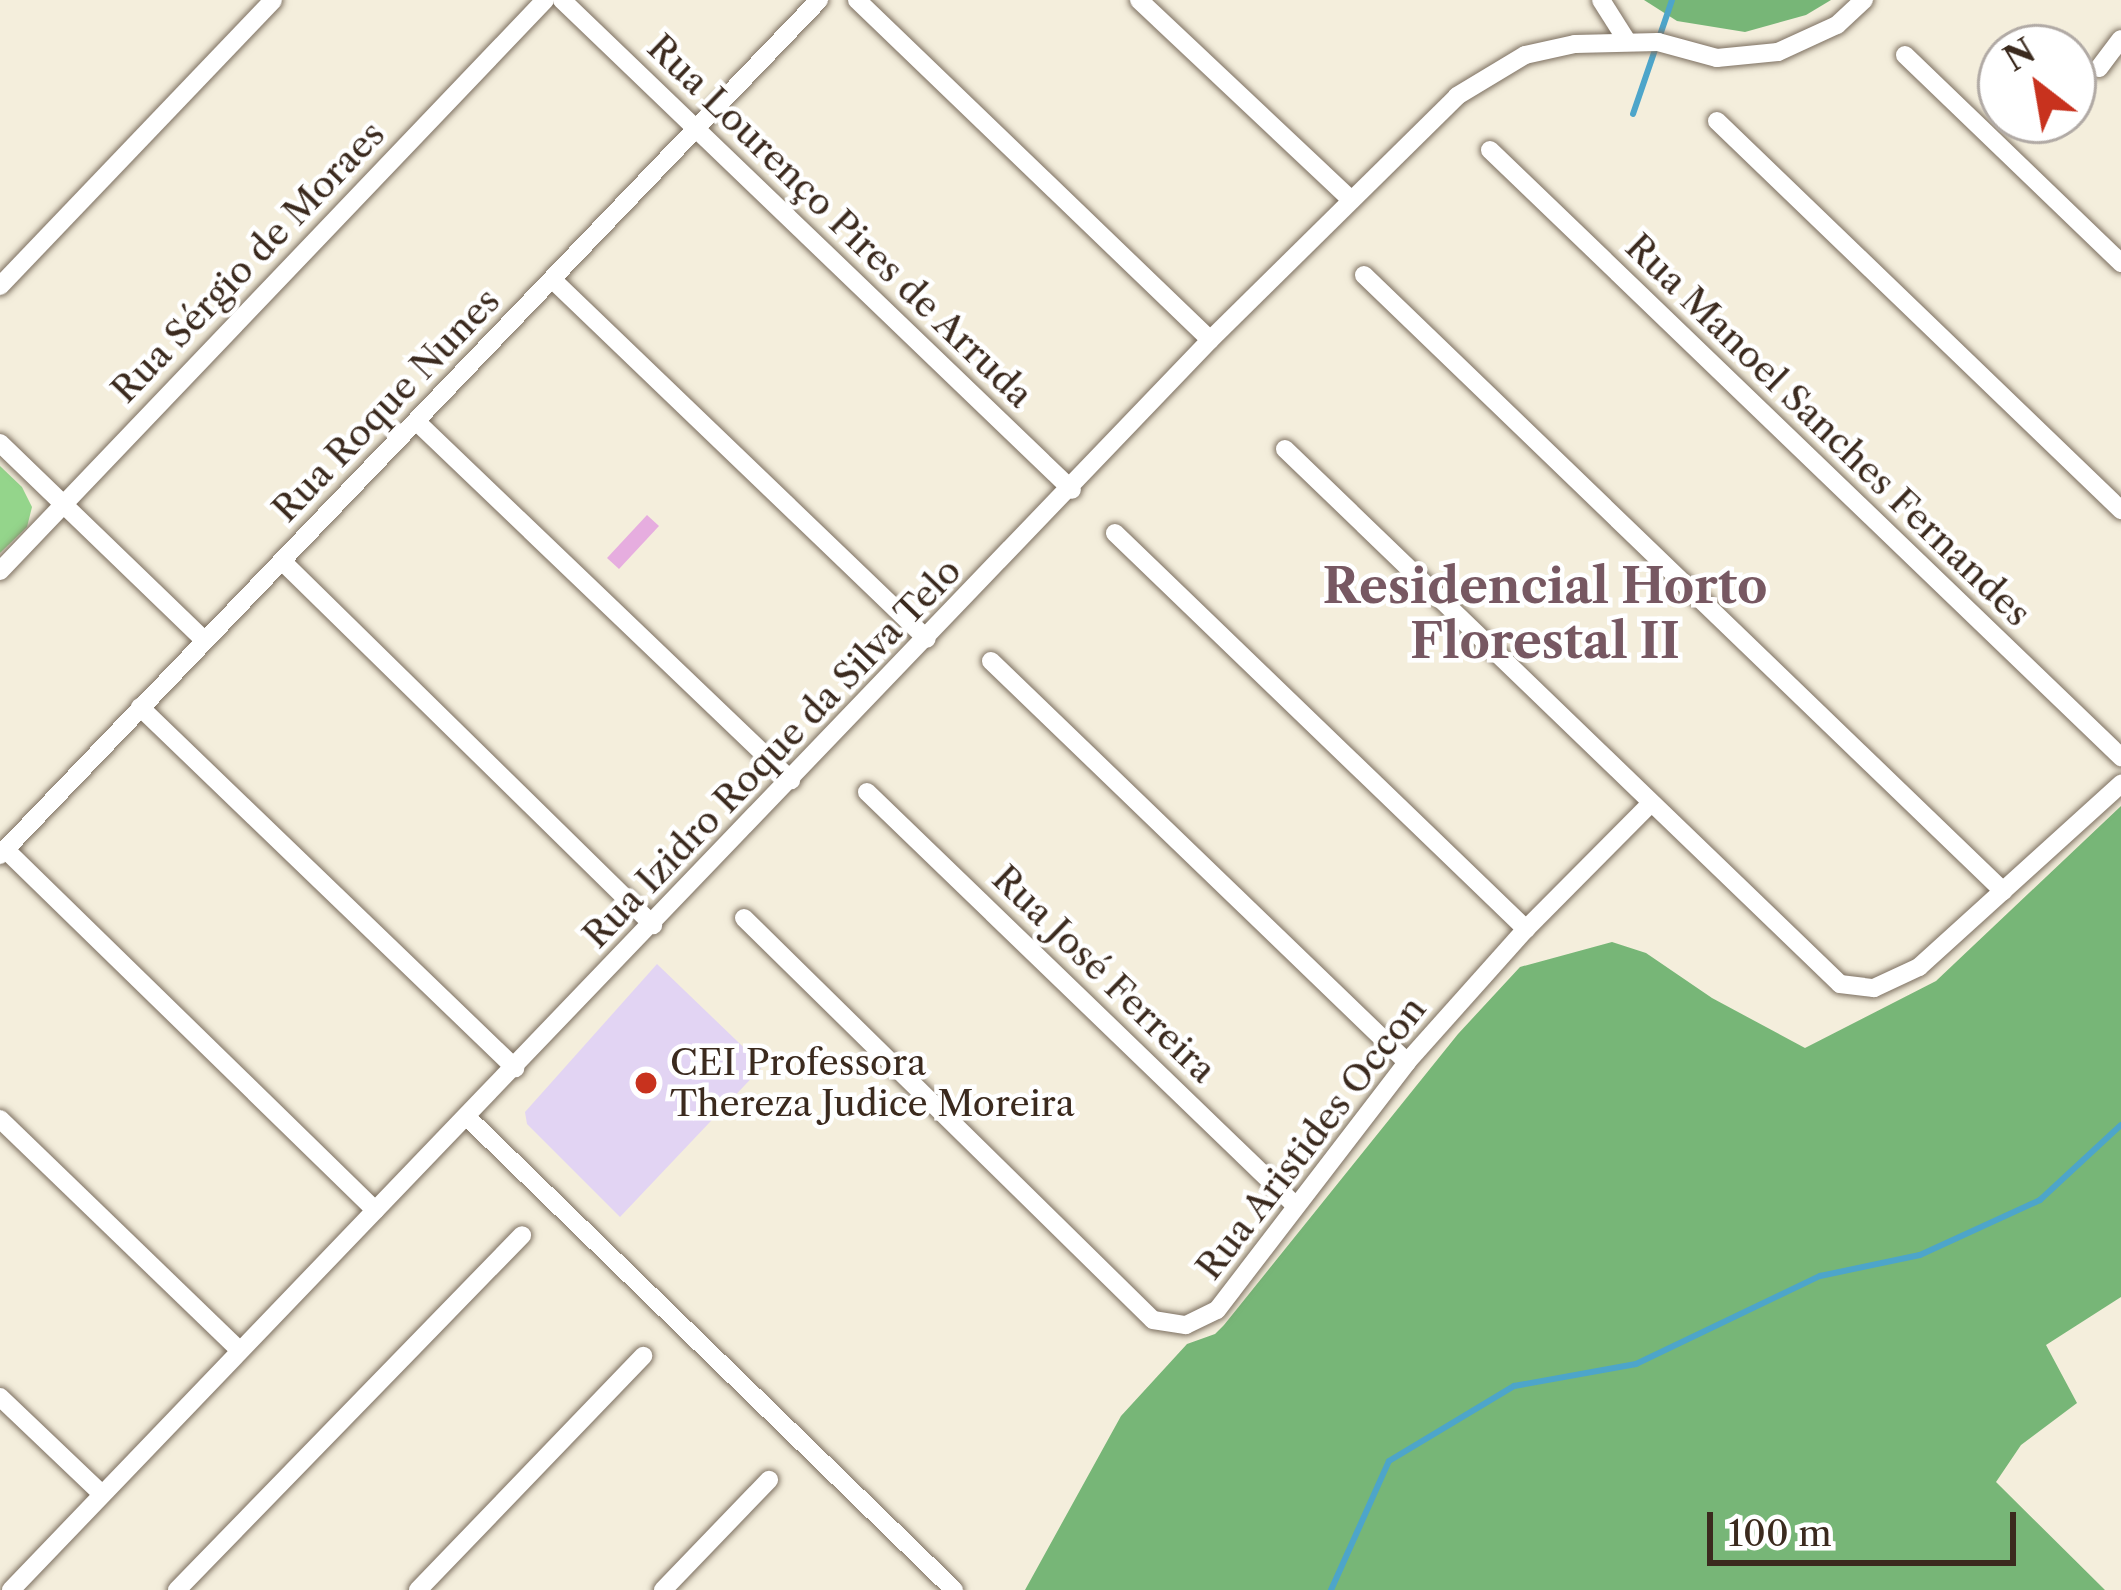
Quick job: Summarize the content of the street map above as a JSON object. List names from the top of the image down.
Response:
{
  "streets": {
    "street": [
      "Rua Lourenço Pires de Arruda",
      "Rua Sérgio de Moraes",
      "Rua Roque Nunes",
      "Rua Manoel Sanches Fernandes",
      "Rua Izidro Roque da Silva Telo",
      "Rua José Ferreira",
      "Rua Aristides Occon"
    ]
  },
  "crossings": [
    ["Rua Lourenço Pires de Arruda", "Rua Roque Nunes"],
    ["Rua Lourenço Pires de Arruda", "Rua Izidro Roque da Silva Telo"],
    ["Rua José Ferreira", "Rua Aristides Occon"]
  ],
  "districts": ["Residencial Horto Florestal II"],
  "places": ["CEI Professora Thereza Judice Moreira"],
  "scale_bar": "100 m",
  "north": "top left"
}
